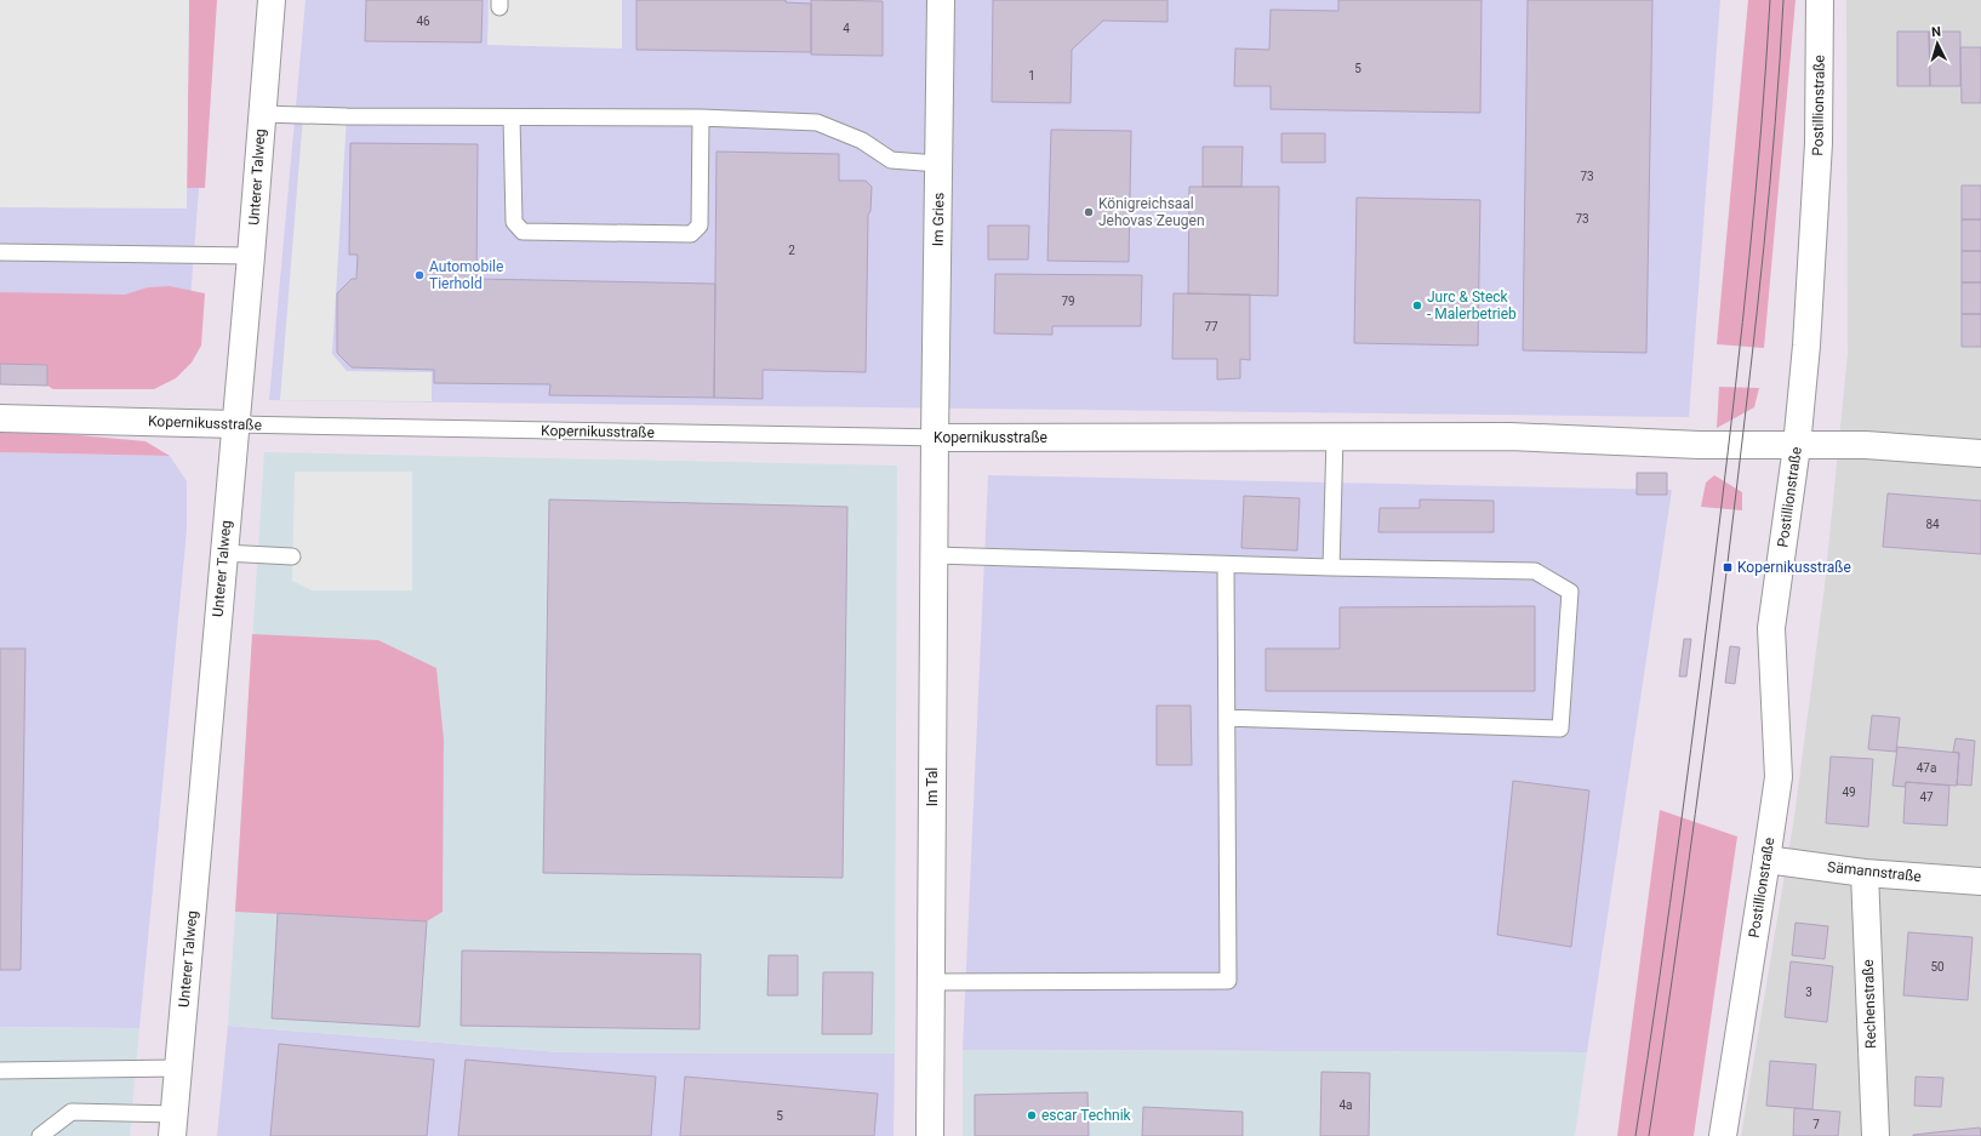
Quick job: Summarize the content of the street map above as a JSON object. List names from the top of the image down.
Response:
{
  "streets": {
    "street": [
      "Postillionstraße",
      "Unterer Talweg",
      "Im Gries",
      "Kopernikusstraße",
      "Im Tal",
      "Sämannstraße",
      "Rechenstraße"
    ]
  },
  "crossings": [
    ["Postillionstraße", "Kopernikusstraße"],
    ["Postillionstraße", "Sämannstraße"],
    ["Unterer Talweg", "Kopernikusstraße"],
    ["Im Gries", "Kopernikusstraße"],
    ["Im Gries", "Im Tal"],
    ["Kopernikusstraße", "Im Tal"],
    ["Sämannstraße", "Rechenstraße"]
  ],
  "places": {
    "other": [
      "Königreichsaal Jehovas Zeugen",
      "Automobile Tierhold",
      "Jurc & Steck - Malerbetrieb",
      "escar Technik"
    ],
    "transit": ["Kopernikusstraße"]
  },
  "house_numbers": [
    "46",
    "4",
    "5",
    "1",
    "73",
    "73",
    "2",
    "79",
    "77",
    "84",
    "47a",
    "49",
    "47",
    "50",
    "3",
    "4a",
    "5",
    "7"
  ],
  "north": "top"
}
